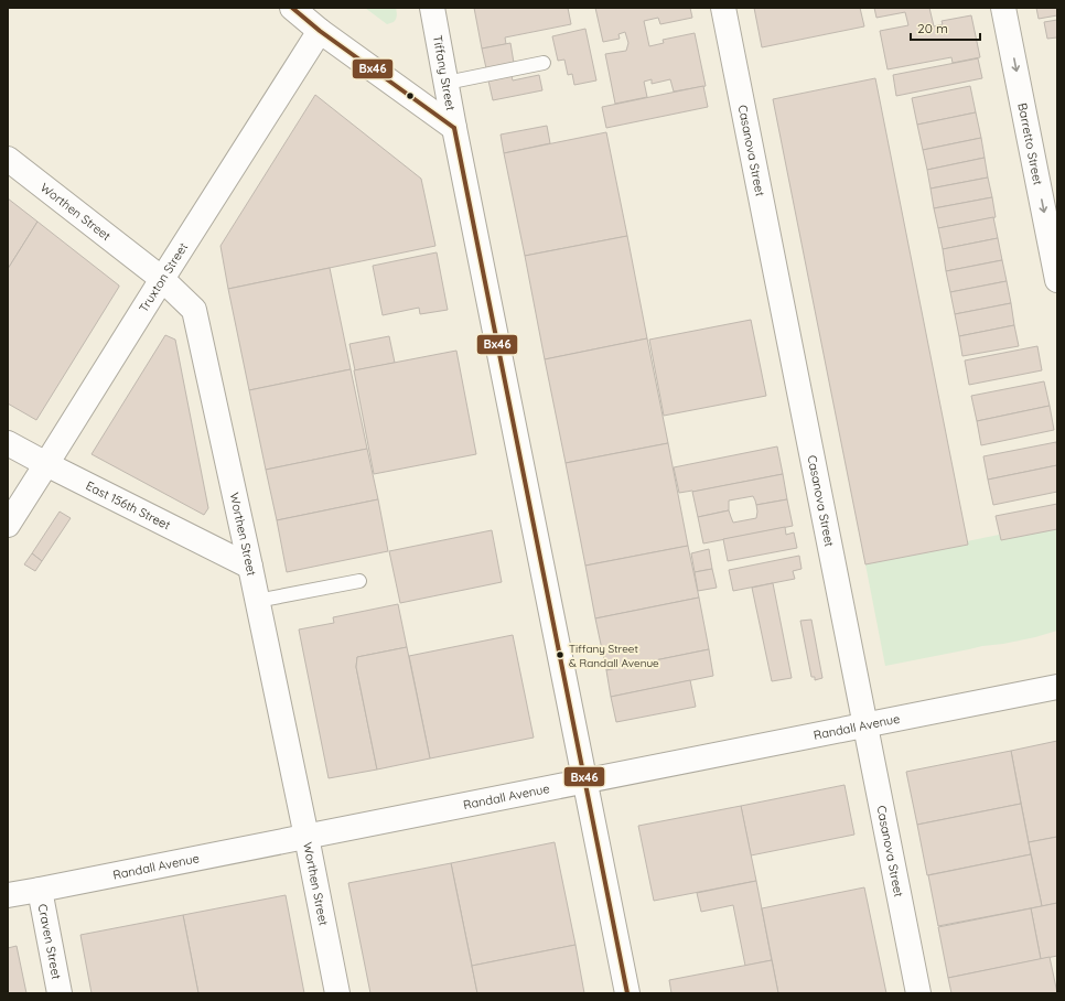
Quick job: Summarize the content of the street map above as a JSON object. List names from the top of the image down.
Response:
{
  "streets": {
    "street": [
      "Tiffany Street",
      "Barretto Street",
      "Casanova Street",
      "Worthen Street",
      "Truxton Street",
      "East 156th Street",
      "Randall Avenue",
      "Craven Street"
    ]
  },
  "crossings": [
    ["Tiffany Street", "Randall Avenue"],
    ["Casanova Street", "Randall Avenue"],
    ["Worthen Street", "Truxton Street"],
    ["Worthen Street", "East 156th Street"],
    ["Worthen Street", "Randall Avenue"],
    ["Truxton Street", "East 156th Street"],
    ["Randall Avenue", "Craven Street"]
  ],
  "one_way": ["Barretto Street"],
  "places": ["Tiffany Street & Randall Avenue"],
  "lines": ["transit line Bx46"],
  "scale_bar": "20 m"
}
